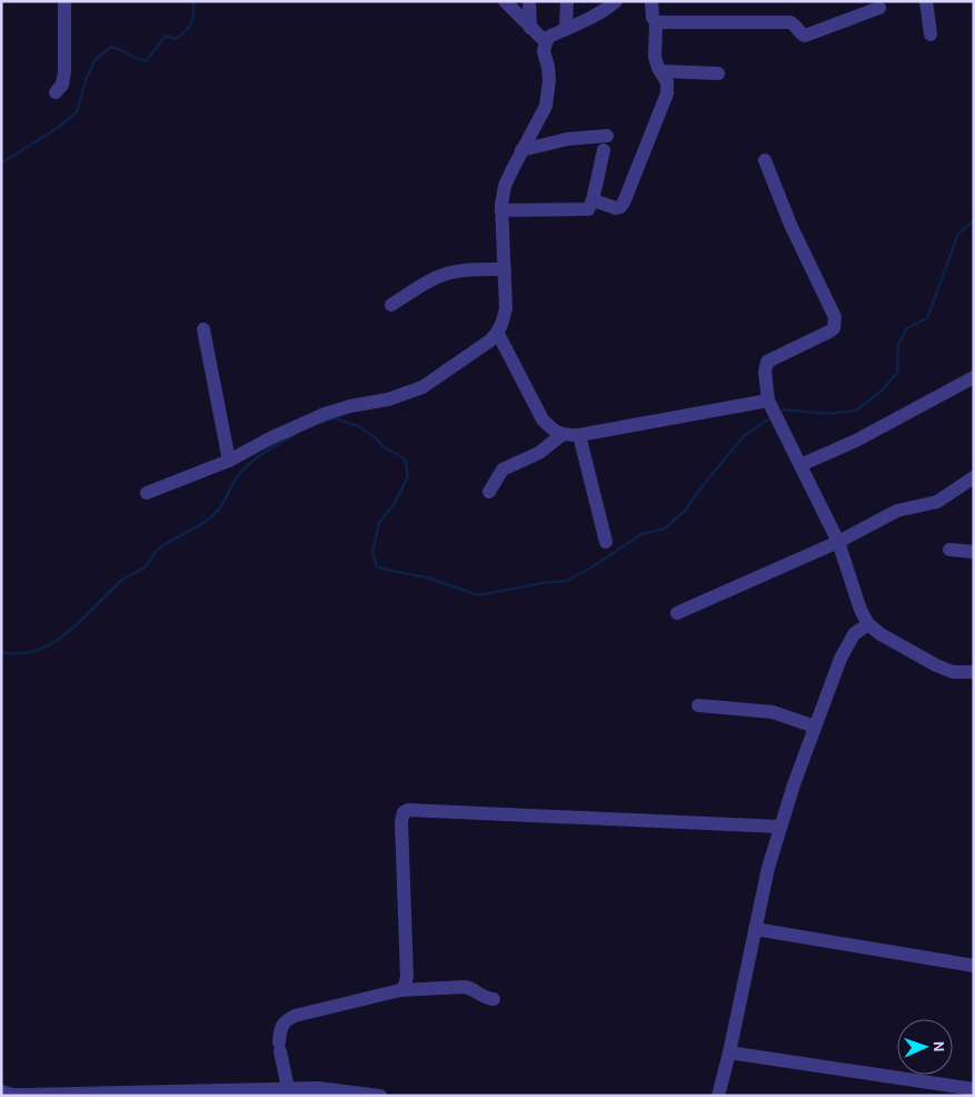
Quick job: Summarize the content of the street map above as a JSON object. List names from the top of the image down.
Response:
{
  "north": "right"
}
